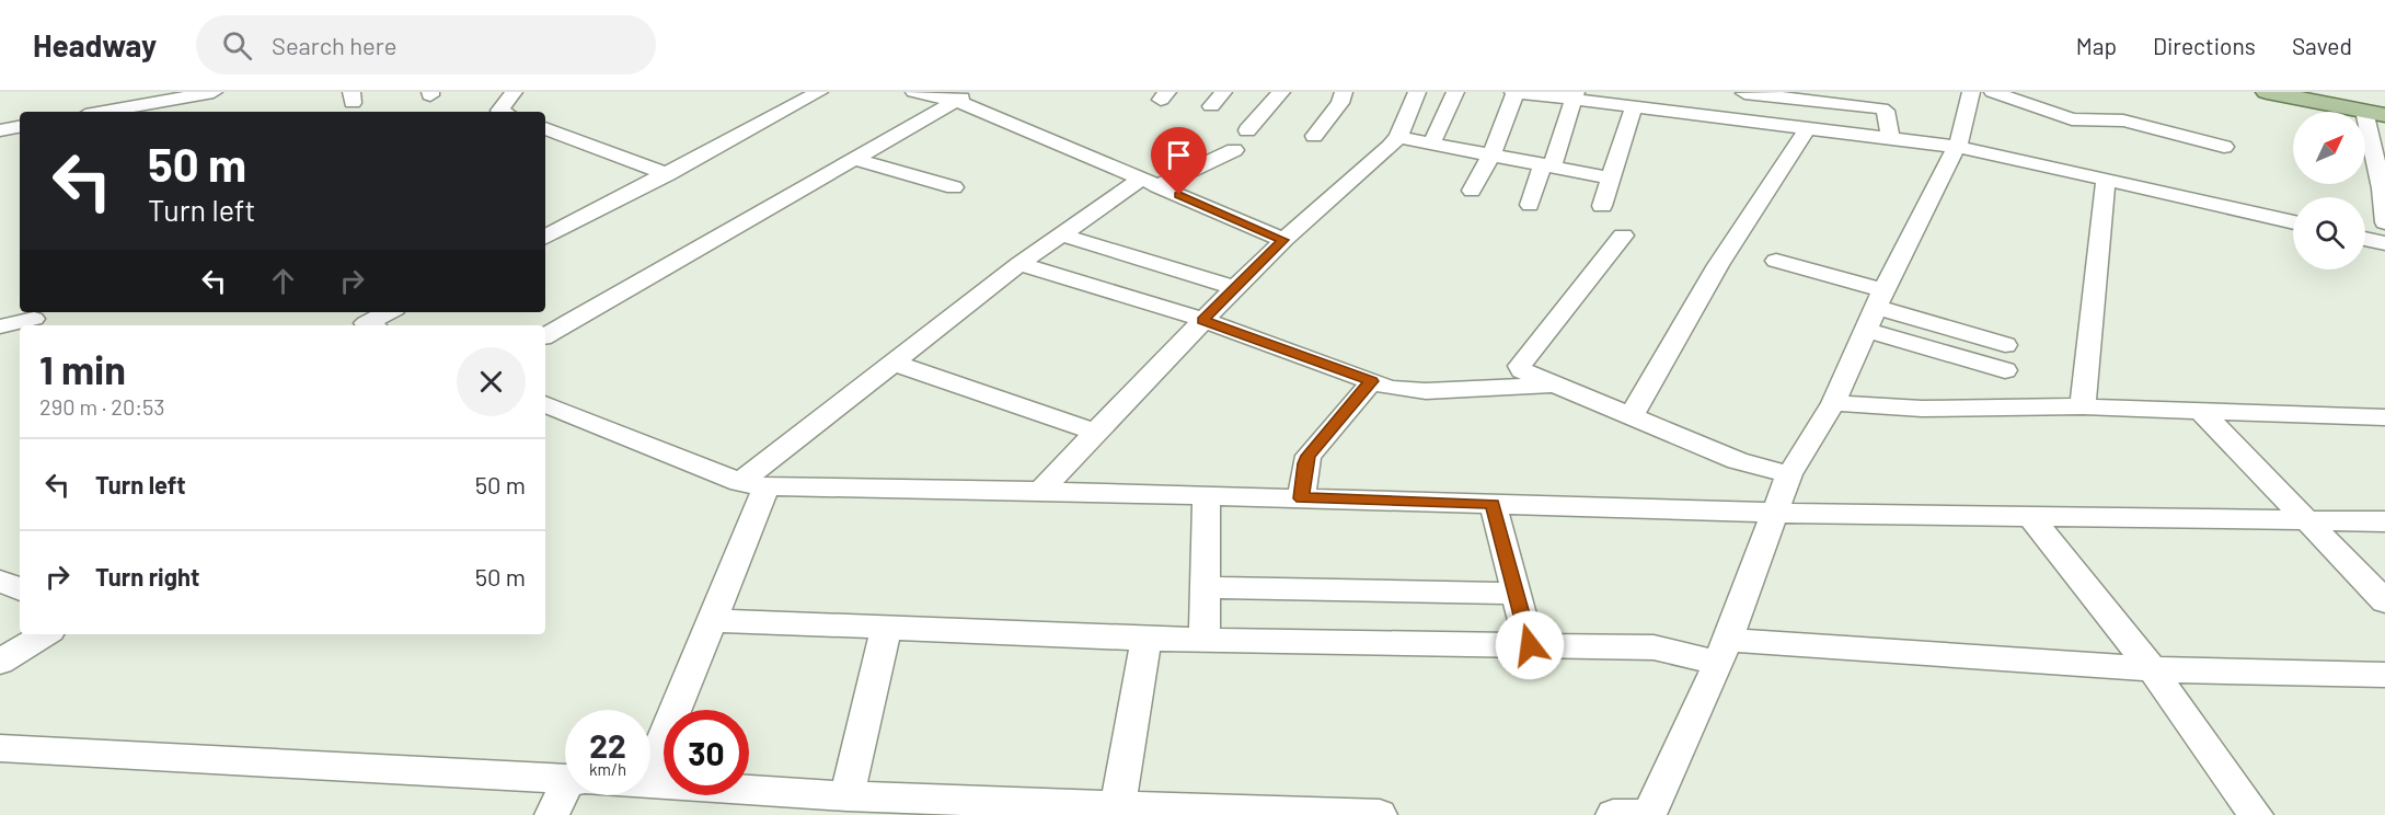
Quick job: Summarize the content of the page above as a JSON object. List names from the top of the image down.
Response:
{
  "north": "top right",
  "page": {
    "header": "Headway",
    "search": "Search here",
    "nav": ["Map", "Directions", "Saved"],
    "turn": ["50 m", "Turn left"],
    "heading": ["1 min", "290 m · 20:53"],
    "list": [
      {
        "name": "Turn left",
        "value": "50 m"
      },
      {
        "name": "Turn right",
        "value": "50 m"
      }
    ],
    "speed": "22 km/h",
    "limit": "30"
  }
}
